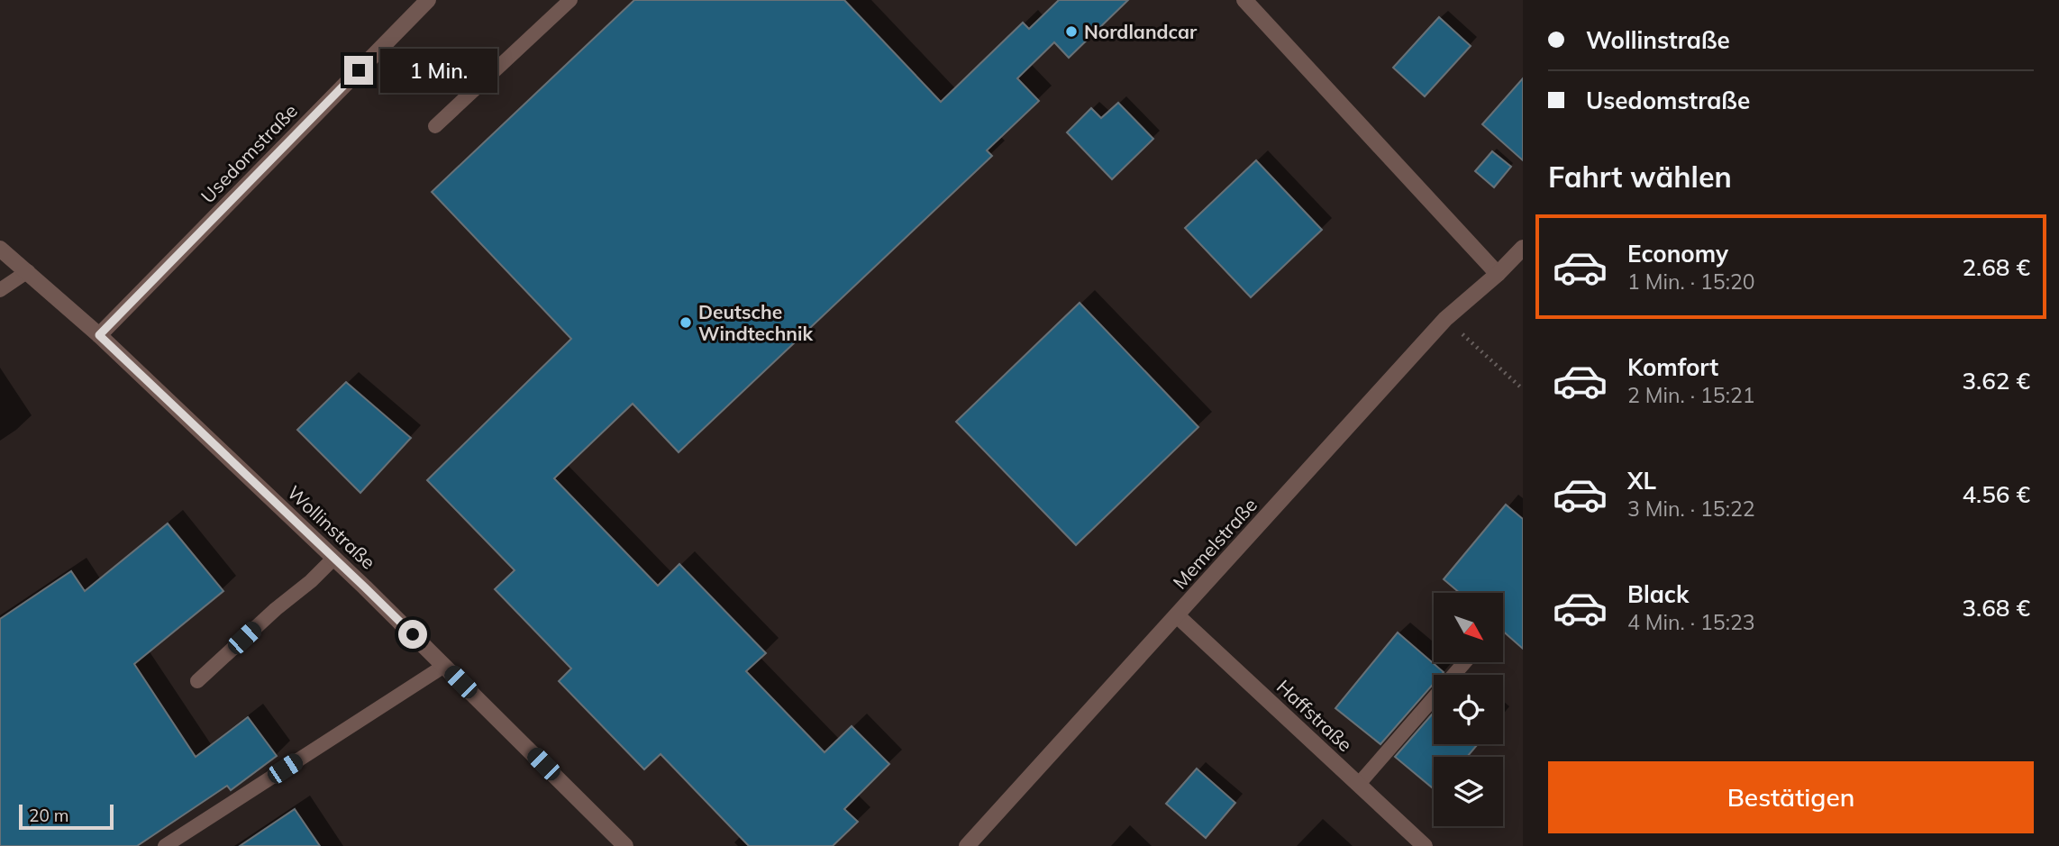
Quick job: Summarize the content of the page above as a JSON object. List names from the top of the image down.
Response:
{
  "streets": {
    "street": [
      "Usedomstraße",
      "Wollinstraße",
      "Memelstraße",
      "Haffstraße"
    ]
  },
  "crossings": [
    ["Usedomstraße", "Wollinstraße"],
    ["Memelstraße", "Haffstraße"]
  ],
  "places": ["Nordlandcar", "Deutsche Windtechnik"],
  "scale_bar": "20 m",
  "north": "bottom right",
  "page": {
    "banner": ["Wollinstraße", "Usedomstraße"],
    "bubble": "1 Min.",
    "heading": "Fahrt wählen",
    "list": [
      {
        "name": "Economy",
        "note": "1 Min. · 15:20",
        "value": "2.68 €"
      },
      {
        "name": "Komfort",
        "note": "2 Min. · 15:21",
        "value": "3.62 €"
      },
      {
        "name": "XL",
        "note": "3 Min. · 15:22",
        "value": "4.56 €"
      },
      {
        "name": "Black",
        "note": "4 Min. · 15:23",
        "value": "3.68 €"
      }
    ],
    "buttons": "Bestätigen",
    "scale": "20 m"
  }
}
